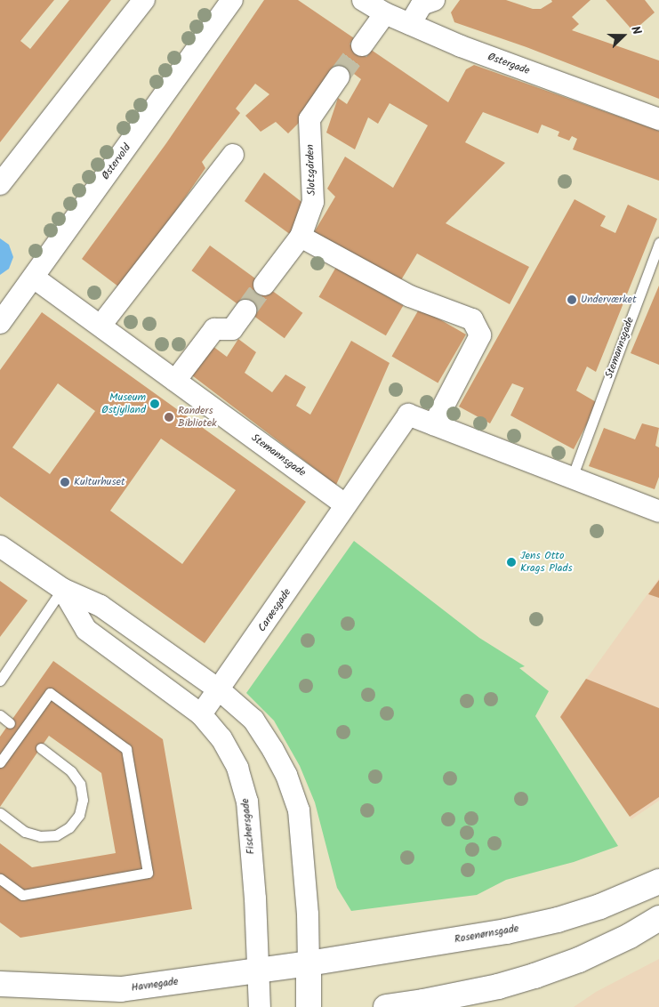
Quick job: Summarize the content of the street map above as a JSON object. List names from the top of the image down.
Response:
{
  "streets": {
    "main road": ["Rosenørnsgade", "Havnegade"],
    "street": [
      "Østergade",
      "Østervold",
      "Slotsgården",
      "Stemannsgade",
      "Carøesgade",
      "Fischersgade"
    ]
  },
  "crossings": [
    ["Østervold", "Stemannsgade"],
    ["Stemannsgade", "Carøesgade"],
    ["Carøesgade", "Fischersgade"],
    ["Fischersgade", "Rosenørnsgade"],
    ["Fischersgade", "Havnegade"],
    ["Rosenørnsgade", "Havnegade"]
  ],
  "places": [
    "Underværket",
    "Museum Østjylland",
    "Randers Bibliotek",
    "Kulturhuset",
    "Jens Otto Krags Plads"
  ],
  "north": "right"
}
